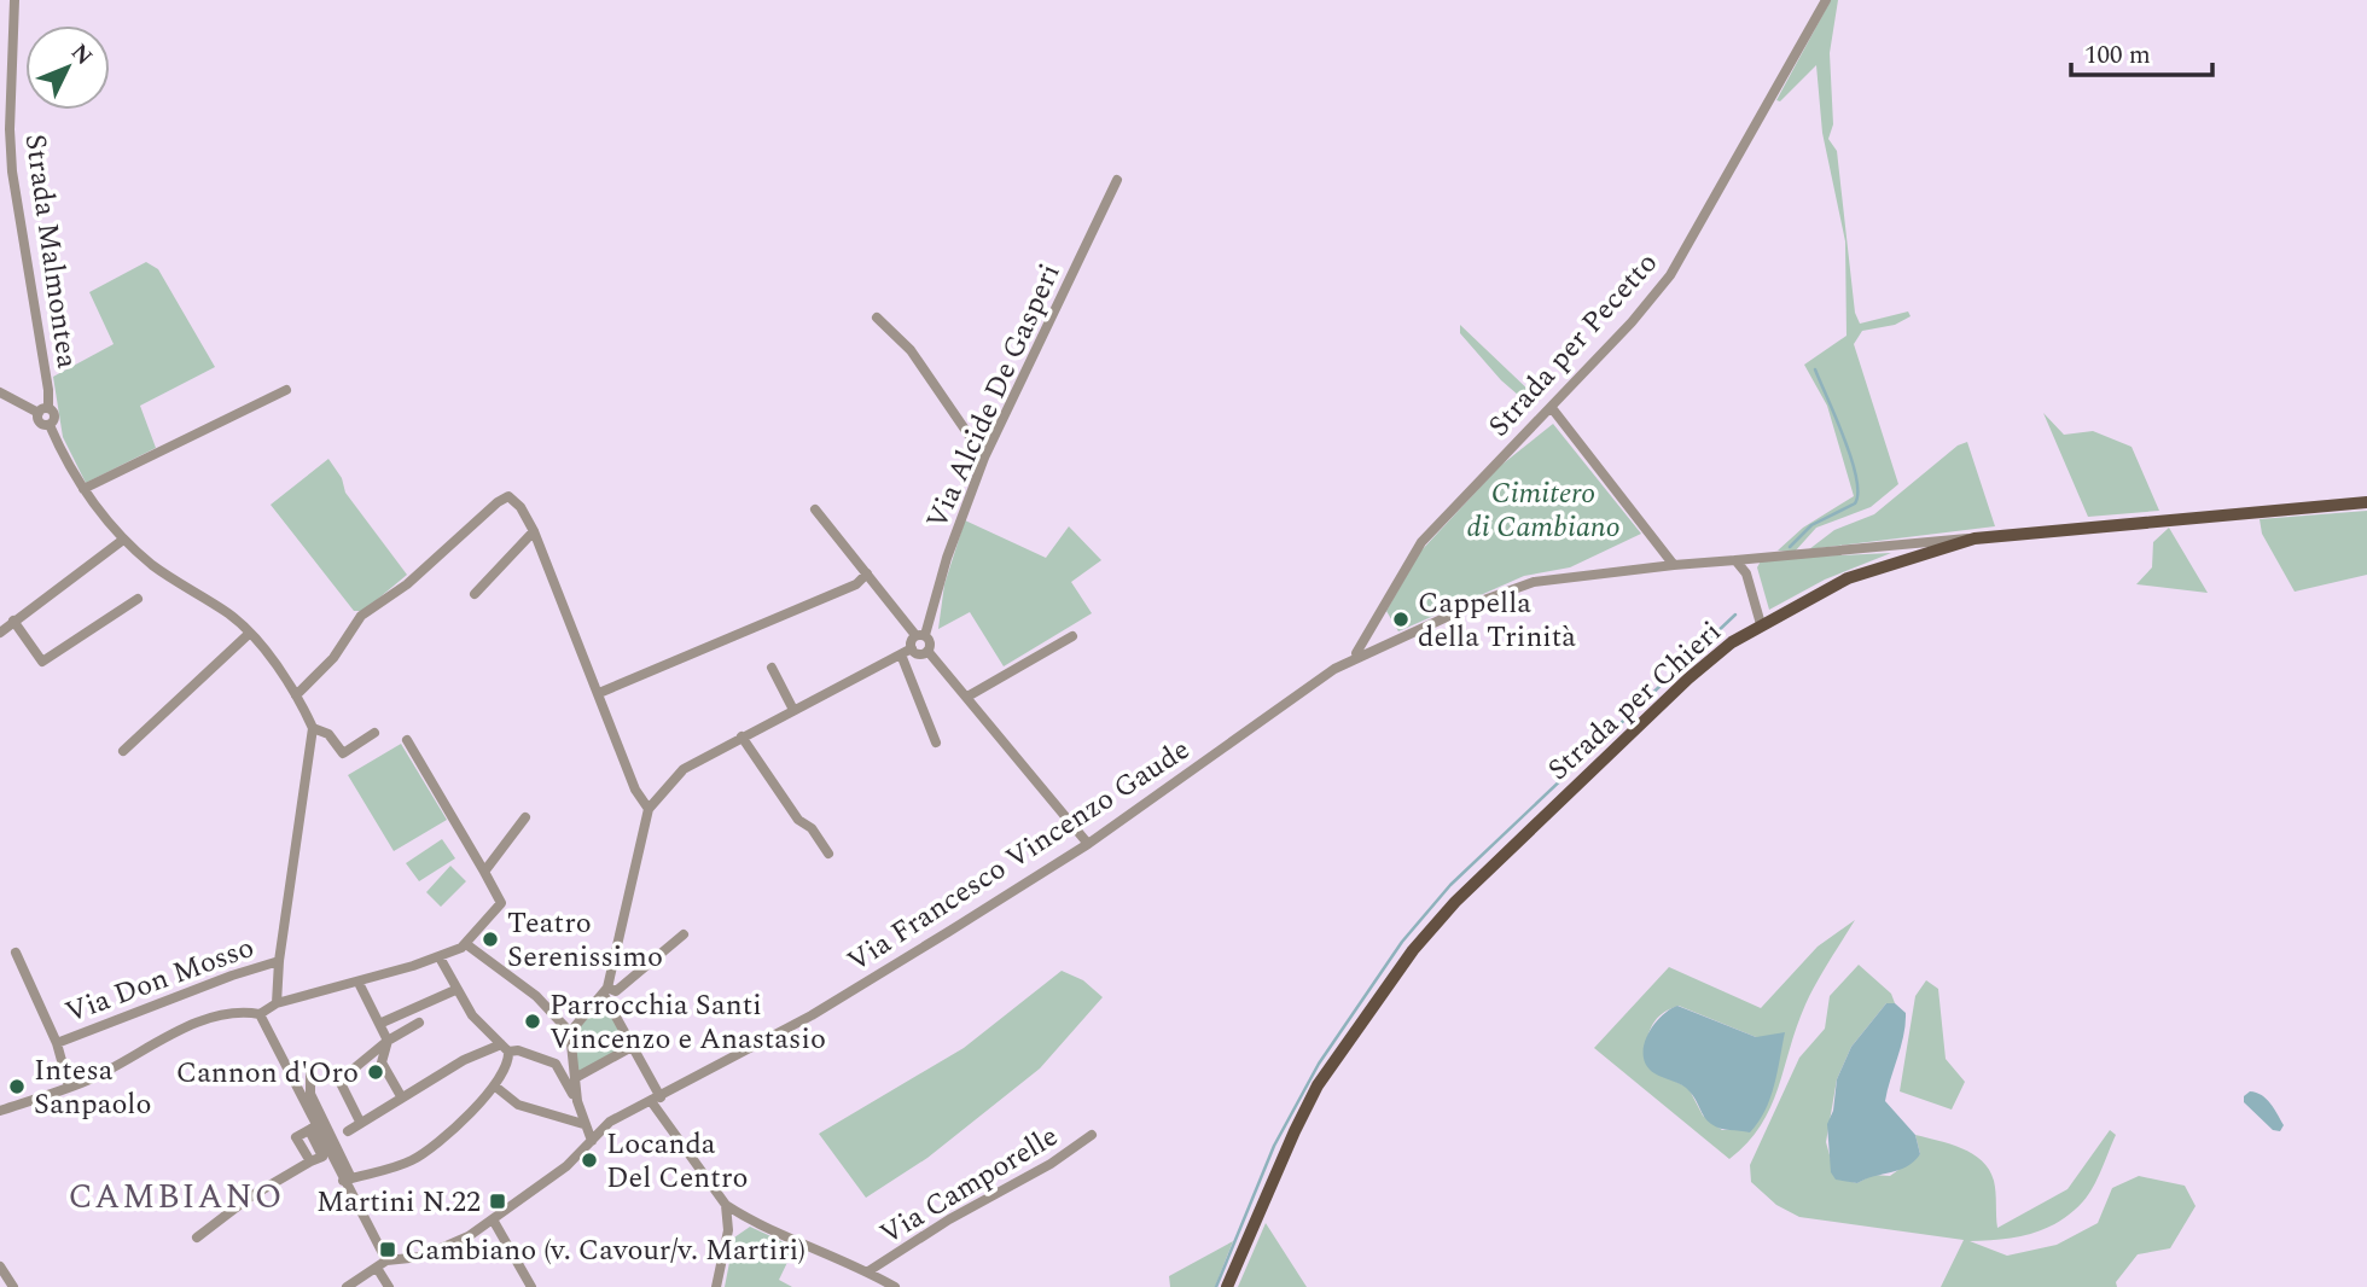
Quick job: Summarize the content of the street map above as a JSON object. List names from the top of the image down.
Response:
{
  "streets": {
    "main road": ["Strada per Chieri"],
    "street": [
      "Strada Malmontea",
      "Strada per Pecetto",
      "Via Alcide De Gasperi",
      "Via Francesco Vincenzo Gaude",
      "Via Don Mosso",
      "Via Camporelle"
    ]
  },
  "crossings": [
    ["Strada per Pecetto", "Via Francesco Vincenzo Gaude"],
    ["Strada per Chieri", "Via Francesco Vincenzo Gaude"]
  ],
  "districts": ["CAMBIANO"],
  "parks": ["Cimitero di Cambiano"],
  "places": {
    "other": [
      "Cappella della Trinità",
      "Teatro Serenissimo",
      "Parrocchia Santi Vincenzo e Anastasio",
      "Cannon d'Oro",
      "Intesa Sanpaolo",
      "Locanda Del Centro"
    ],
    "transit": ["Martini N.22", "Cambiano (v. Cavour/v. Martiri)"]
  },
  "scale_bar": "100 m",
  "north": "top right"
}
